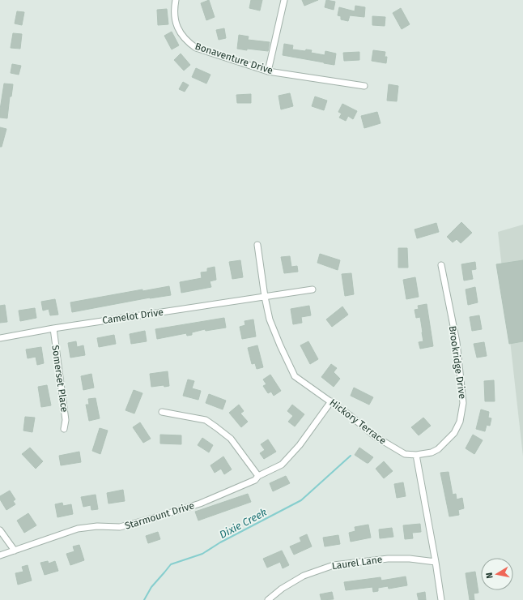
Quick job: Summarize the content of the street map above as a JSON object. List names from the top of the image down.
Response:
{
  "streets": {
    "street": [
      "Bonaventure Drive",
      "Camelot Drive",
      "Brookridge Drive",
      "Somerset Place",
      "Hickory Terrace",
      "Starmount Drive",
      "Laurel Lane"
    ]
  },
  "crossings": [
    ["Camelot Drive", "Somerset Place"],
    ["Camelot Drive", "Hickory Terrace"],
    ["Brookridge Drive", "Hickory Terrace"],
    ["Hickory Terrace", "Starmount Drive"]
  ],
  "water": ["Dixie Creek"],
  "north": "left"
}
